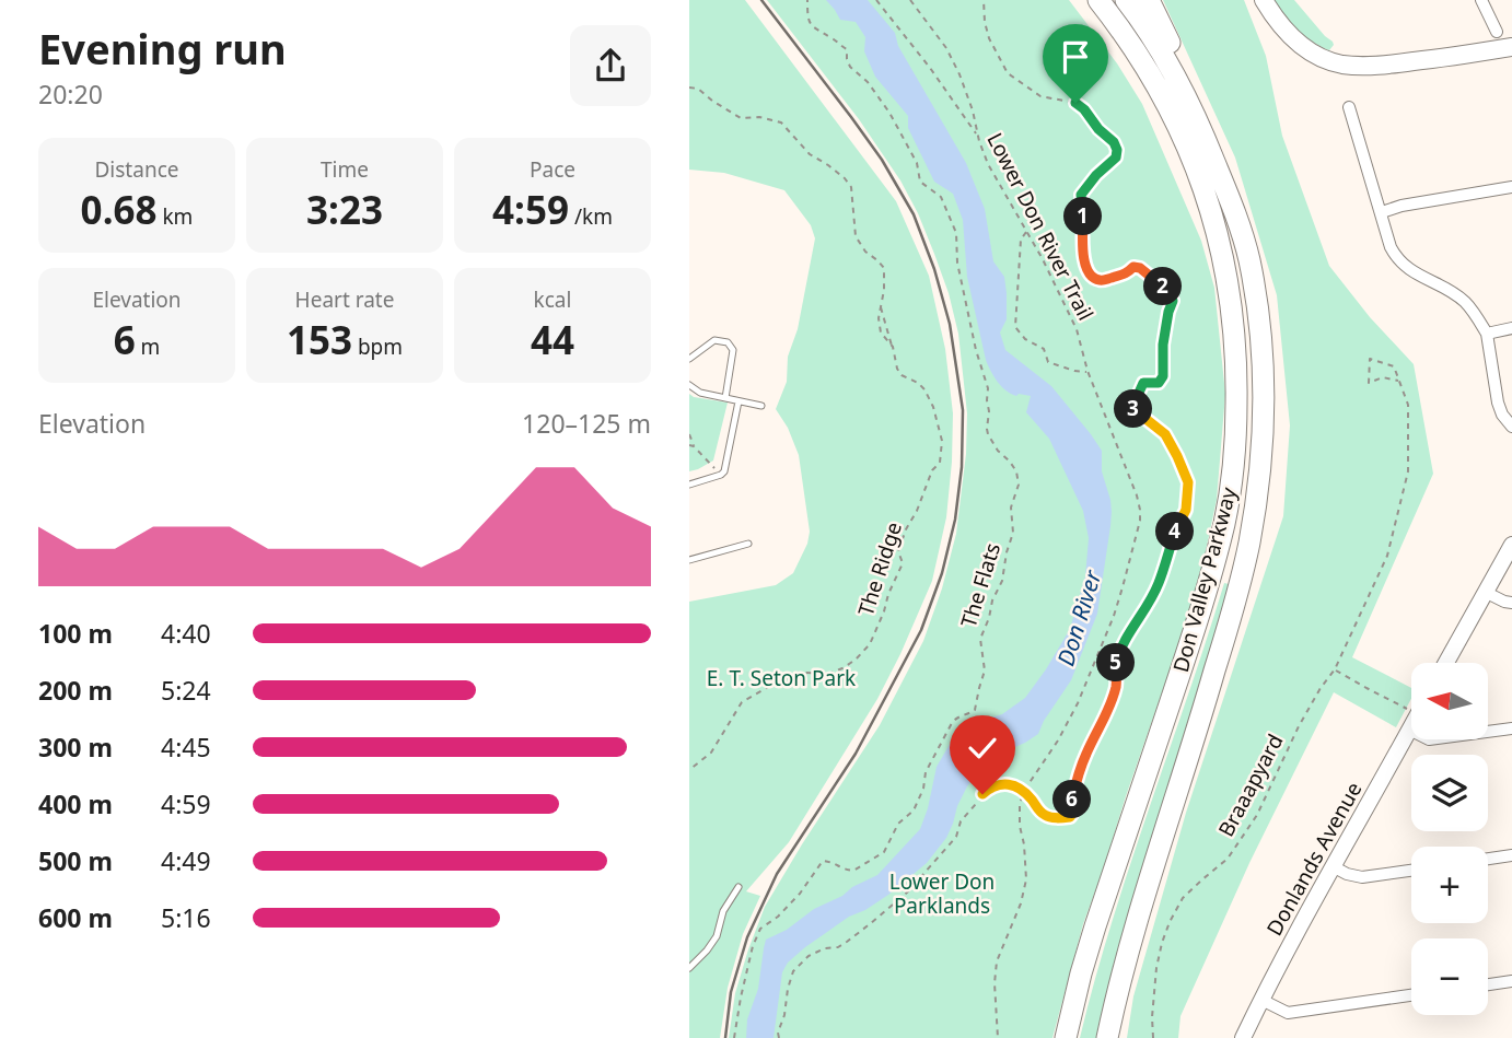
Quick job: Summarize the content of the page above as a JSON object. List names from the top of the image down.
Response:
{
  "streets": {
    "highway": ["Don Valley Parkway"],
    "street": ["Donlands Avenue"],
    "path": [
      "Lower Don River Trail",
      "The Ridge",
      "The Flats",
      "Braaapyard"
    ]
  },
  "water": ["Don River"],
  "parks": ["E. T. Seton Park", "Lower Don Parklands"],
  "north": "left",
  "page": {
    "heading": ["Evening run", "20:20"],
    "stats": [
      ["Distance", "0.68 km"],
      ["Time", "3:23"],
      ["Pace", "4:59 /km"],
      ["Elevation", "6 m"],
      ["Heart rate", "153 bpm"],
      ["kcal", "44"]
    ],
    "pins": [
      "1",
      "2",
      "3",
      "4",
      "5",
      "6"
    ],
    "chart": ["Elevation", "120–125 m"],
    "list": [
      {
        "name": "100 m",
        "note": "4:40"
      },
      {
        "name": "200 m",
        "note": "5:24"
      },
      {
        "name": "300 m",
        "note": "4:45"
      },
      {
        "name": "400 m",
        "note": "4:59"
      },
      {
        "name": "500 m",
        "note": "4:49"
      },
      {
        "name": "600 m",
        "note": "5:16"
      }
    ],
    "map_buttons": ["+", "−"]
  }
}
